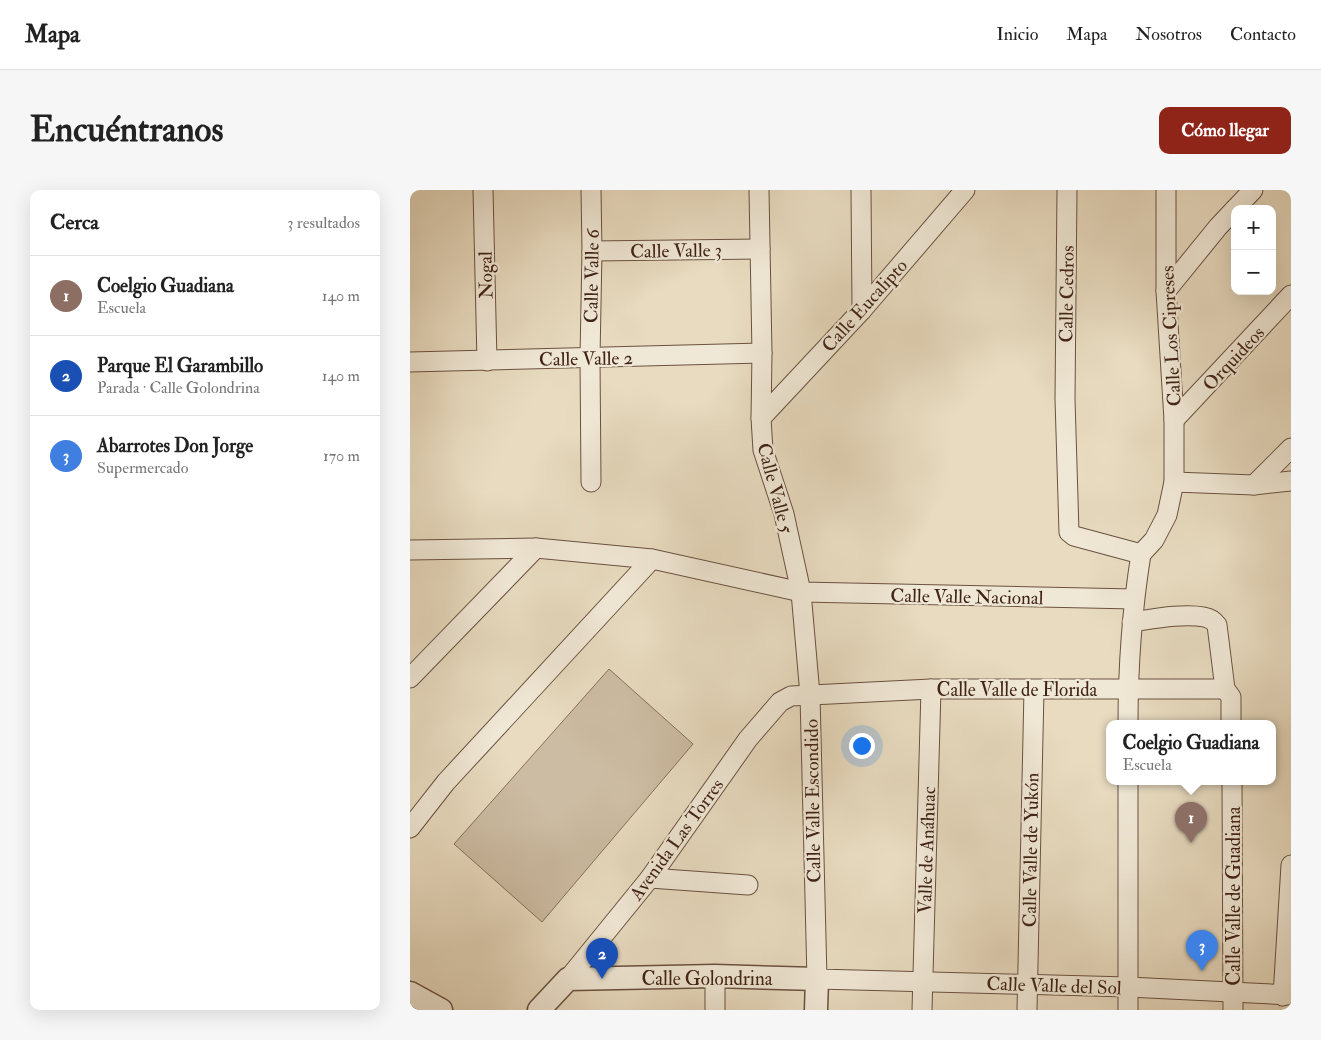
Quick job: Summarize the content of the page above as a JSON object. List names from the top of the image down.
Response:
{
  "streets": {
    "street": [
      "Calle Valle 3",
      "Nogal",
      "Calle Valle 6",
      "Calle Cedros",
      "Calle Eucalipto",
      "Calle Los Cipreses",
      "Calle Valle 2",
      "Orquideos",
      "Calle Valle 5",
      "Calle Valle Nacional",
      "Calle Valle de Florida",
      "Calle Valle Escondido",
      "Avenida Las Torres",
      "Valle de Anáhuac",
      "Calle Valle de Yukón",
      "Calle Valle de Guadiana",
      "Calle Golondrina",
      "Calle Valle del Sol"
    ]
  },
  "crossings": [
    ["Calle Valle 3", "Calle Valle 6"],
    ["Calle Valle 3", "Calle Valle 5"],
    ["Nogal", "Calle Valle 2"],
    ["Calle Valle 6", "Calle Valle 2"],
    ["Calle Cedros", "Calle Los Cipreses"],
    ["Calle Eucalipto", "Calle Valle 5"],
    ["Calle Los Cipreses", "Orquideos"],
    ["Calle Valle 2", "Calle Valle 5"],
    ["Calle Valle 5", "Calle Valle Nacional"],
    ["Calle Valle 5", "Calle Valle Escondido"],
    ["Calle Valle Nacional", "Calle Valle Escondido"],
    ["Calle Valle de Florida", "Calle Valle Escondido"],
    ["Calle Valle de Florida", "Avenida Las Torres"],
    ["Calle Valle de Florida", "Valle de Anáhuac"],
    ["Calle Valle de Florida", "Calle Valle de Yukón"],
    ["Calle Valle Escondido", "Avenida Las Torres"],
    ["Calle Valle Escondido", "Calle Golondrina"],
    ["Calle Valle Escondido", "Calle Valle del Sol"],
    ["Avenida Las Torres", "Calle Golondrina"],
    ["Valle de Anáhuac", "Calle Valle del Sol"],
    ["Calle Valle de Yukón", "Calle Valle del Sol"],
    ["Calle Valle de Guadiana", "Calle Valle del Sol"],
    ["Calle Golondrina", "Calle Valle del Sol"]
  ],
  "page": {
    "header": "Mapa",
    "nav": [
      "Inicio",
      "Mapa",
      "Nosotros",
      "Contacto"
    ],
    "buttons": "Cómo llegar",
    "title": "Encuéntranos",
    "heading": ["Cerca", "3 resultados"],
    "map_buttons": ["+", "−"],
    "list": [
      {
        "mark": "1",
        "name": "Coelgio Guadiana",
        "note": "Escuela",
        "value": "140 m"
      },
      {
        "mark": "2",
        "name": "Parque El Garambillo",
        "note": "Parada · Calle Golondrina",
        "value": "140 m"
      },
      {
        "mark": "3",
        "name": "Abarrotes Don Jorge",
        "note": "Supermercado",
        "value": "170 m"
      }
    ],
    "popup": ["Coelgio Guadiana", "Escuela"],
    "pins": ["1", "3", "2"]
  }
}
